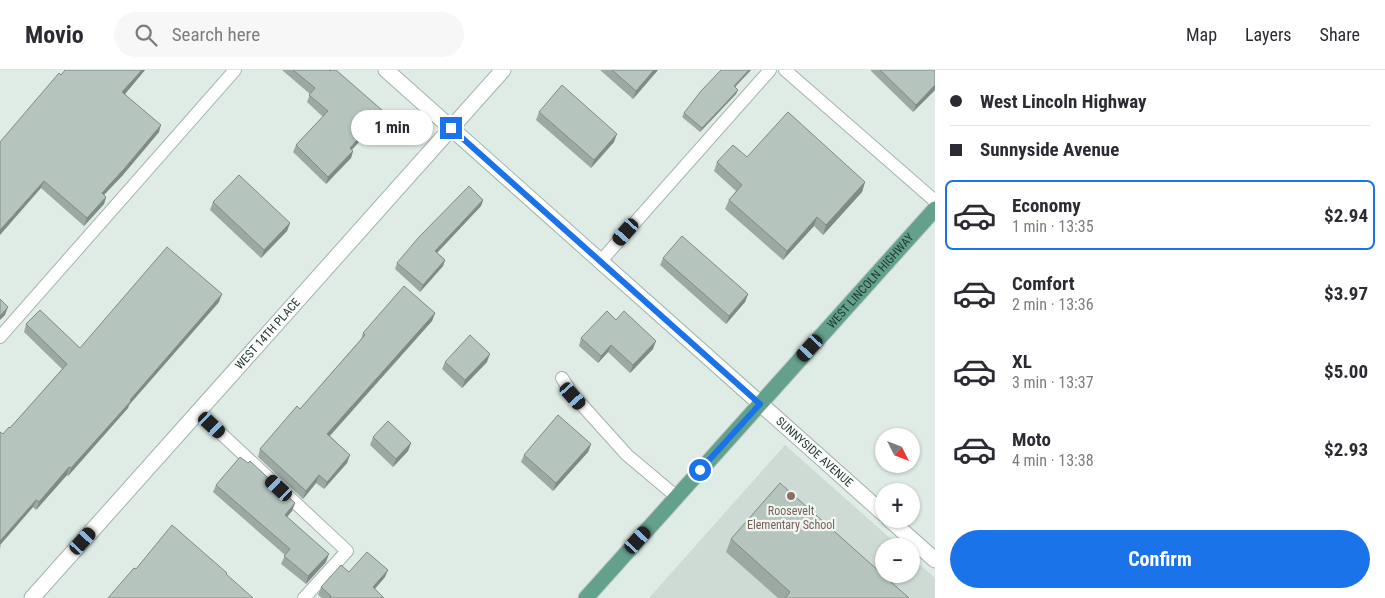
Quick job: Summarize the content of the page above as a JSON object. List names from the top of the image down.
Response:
{
  "streets": {
    "main road": ["WEST LINCOLN HIGHWAY"],
    "street": ["WEST 14TH PLACE", "SUNNYSIDE AVENUE"]
  },
  "crossings": [
    ["WEST LINCOLN HIGHWAY", "SUNNYSIDE AVENUE"],
    ["WEST 14TH PLACE", "SUNNYSIDE AVENUE"]
  ],
  "places": ["Roosevelt Elementary School"],
  "north": "bottom right",
  "page": {
    "header": "Movio",
    "search": "Search here",
    "nav": ["Map", "Layers", "Share"],
    "banner": ["West Lincoln Highway", "Sunnyside Avenue"],
    "bubble": "1 min",
    "list": [
      {
        "name": "Economy",
        "note": "1 min · 13:35",
        "value": "$2.94"
      },
      {
        "name": "Comfort",
        "note": "2 min · 13:36",
        "value": "$3.97"
      },
      {
        "name": "XL",
        "note": "3 min · 13:37",
        "value": "$5.00"
      },
      {
        "name": "Moto",
        "note": "4 min · 13:38",
        "value": "$2.93"
      }
    ],
    "map_buttons": ["+", "−"],
    "buttons": "Confirm"
  }
}
